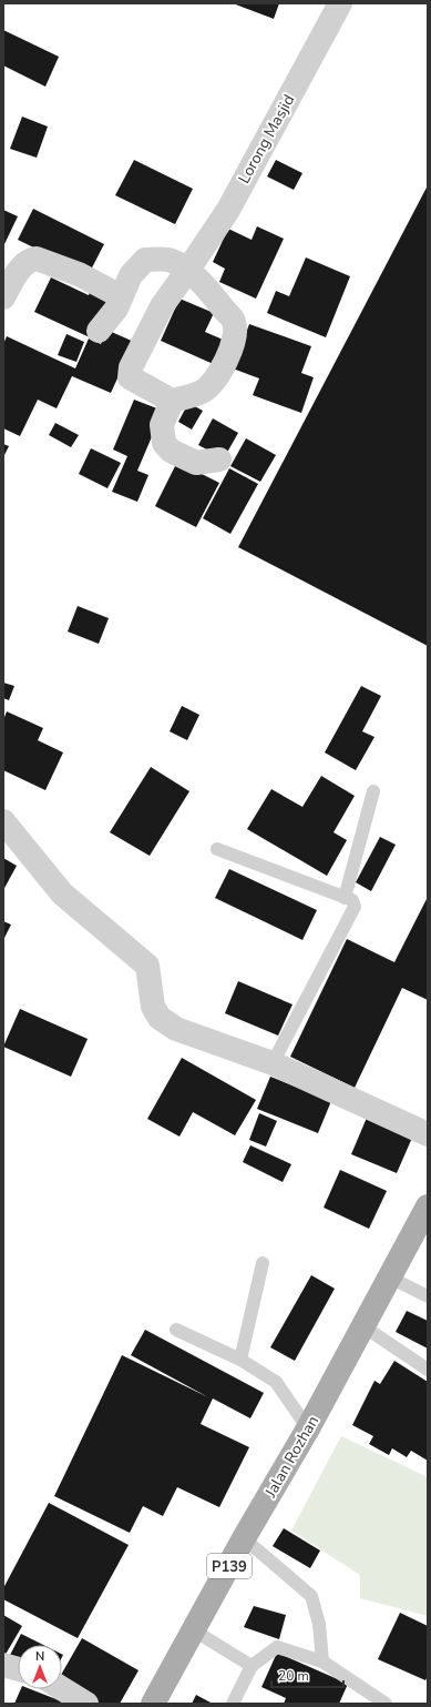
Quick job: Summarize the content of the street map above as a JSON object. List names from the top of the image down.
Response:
{
  "streets": {
    "main road": ["Jalan Rozhan", "P139"],
    "street": ["Lorong Masjid"]
  },
  "scale_bar": "20 m",
  "north": "top"
}
